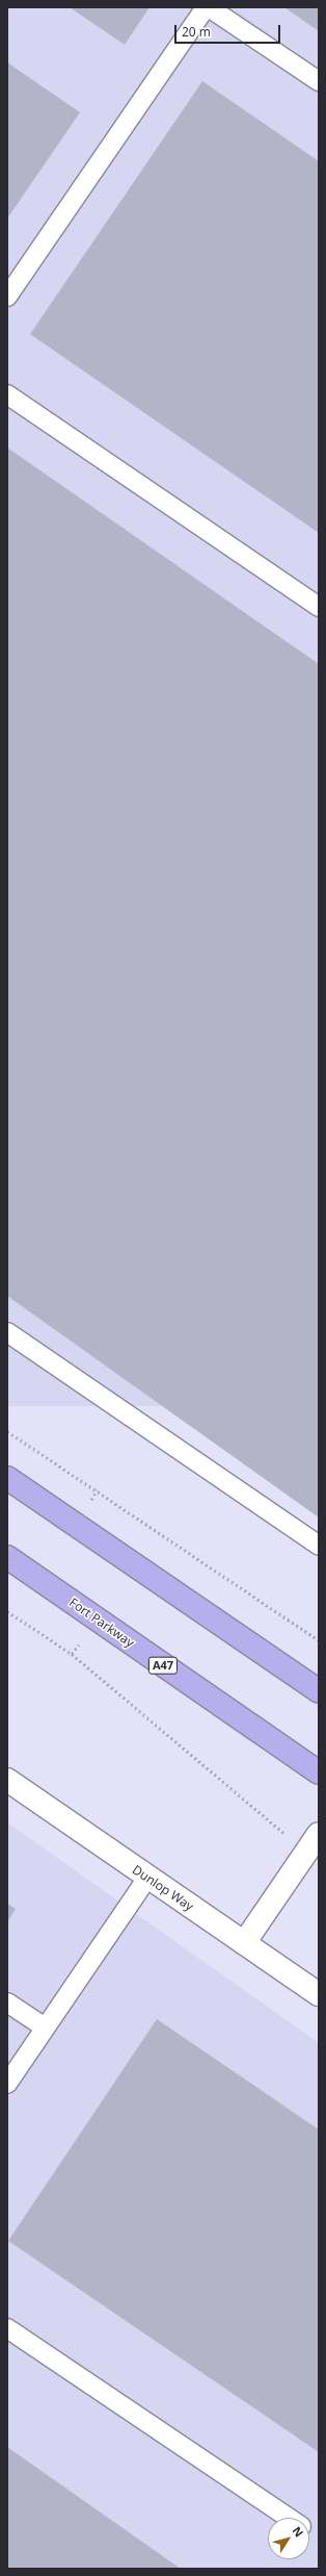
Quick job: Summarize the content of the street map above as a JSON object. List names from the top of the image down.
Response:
{
  "streets": {
    "main road": ["Fort Parkway", "A47"],
    "street": ["Dunlop Way"]
  },
  "scale_bar": "20 m",
  "north": "top right"
}
